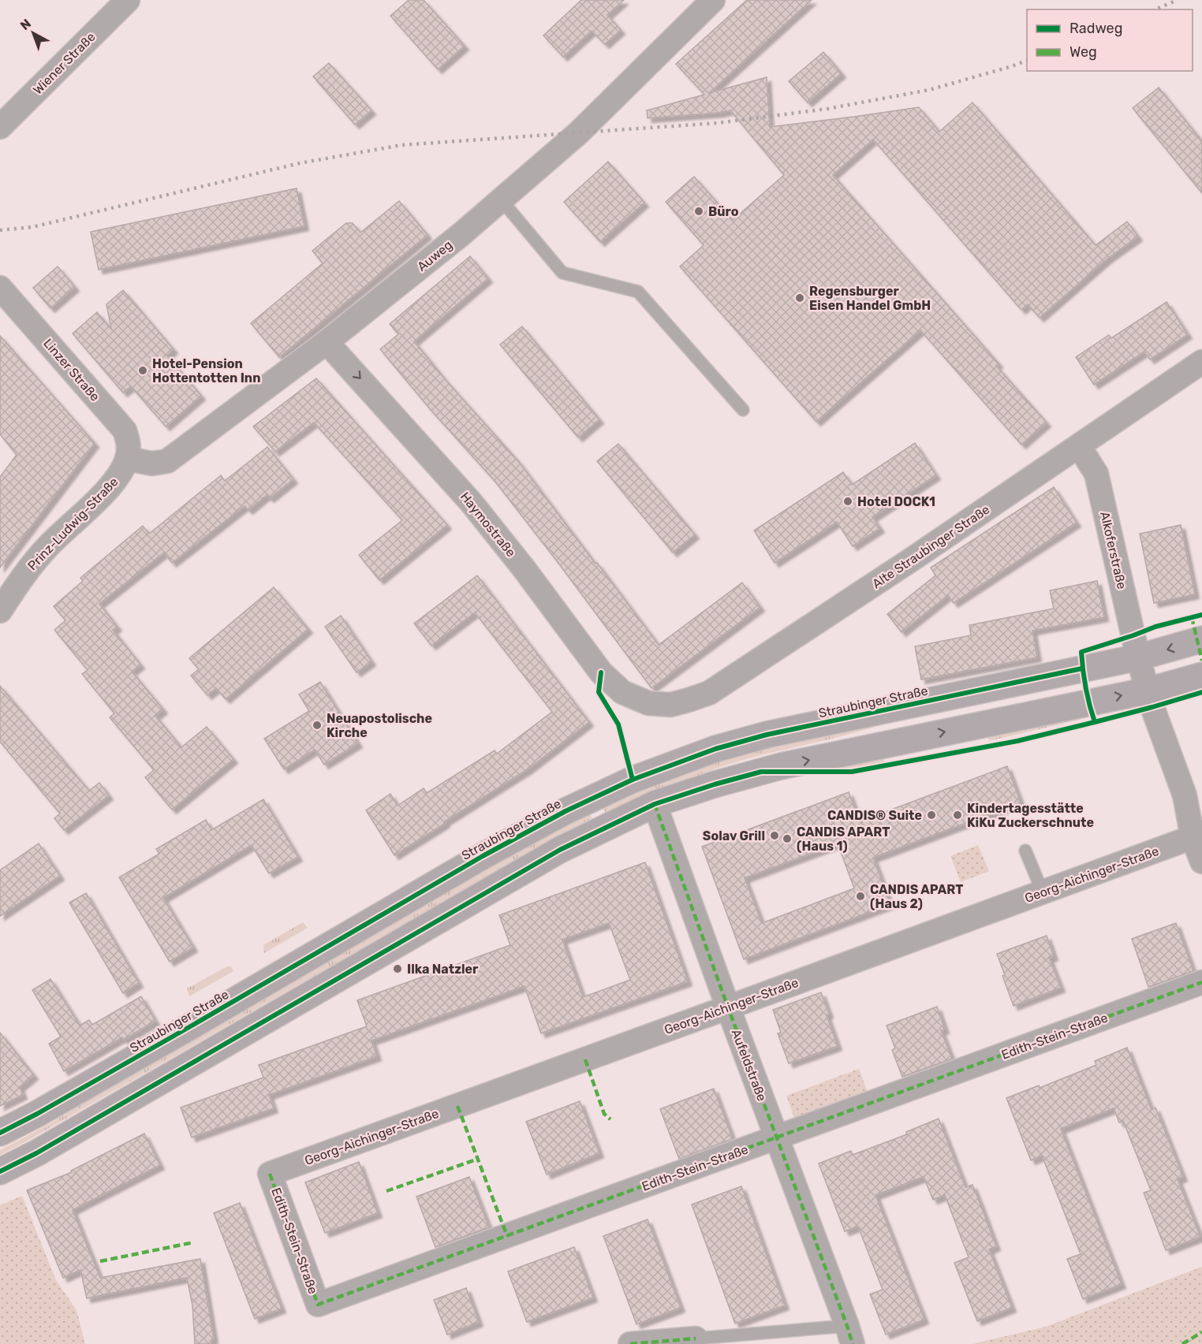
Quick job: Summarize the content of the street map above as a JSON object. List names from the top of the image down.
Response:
{
  "streets": {
    "main road": ["Straubinger Straße"],
    "street": [
      "Wiener Straße",
      "Auweg",
      "Linzer Straße",
      "Prinz-Ludwig-Straße",
      "Haymostraße",
      "Alte Straubinger Straße",
      "Alkoferstraße",
      "Georg-Aichinger-Straße",
      "Edith-Stein-Straße",
      "Aufeldstraße"
    ]
  },
  "crossings": [
    ["Auweg", "Linzer Straße"],
    ["Auweg", "Prinz-Ludwig-Straße"],
    ["Auweg", "Haymostraße"],
    ["Linzer Straße", "Prinz-Ludwig-Straße"],
    ["Haymostraße", "Alte Straubinger Straße"],
    ["Alte Straubinger Straße", "Alkoferstraße"],
    ["Alkoferstraße", "Straubinger Straße"],
    ["Georg-Aichinger-Straße", "Edith-Stein-Straße"],
    ["Georg-Aichinger-Straße", "Aufeldstraße"],
    ["Edith-Stein-Straße", "Aufeldstraße"]
  ],
  "one_way": ["Haymostraße"],
  "places": [
    "Büro",
    "Regensburger Eisen Handel GmbH",
    "Hotel-Pension Hottentotten Inn",
    "Hotel DOCK1",
    "Neuapostolische Kirche",
    "CANDIS® Suite",
    "Kindertagesstätte KiKu Zuckerschnute",
    "Solav Grill",
    "CANDIS APART (Haus 1)",
    "CANDIS APART (Haus 2)",
    "Ilka Natzler"
  ],
  "legend": ["Radweg", "Weg"],
  "north": "top left"
}
